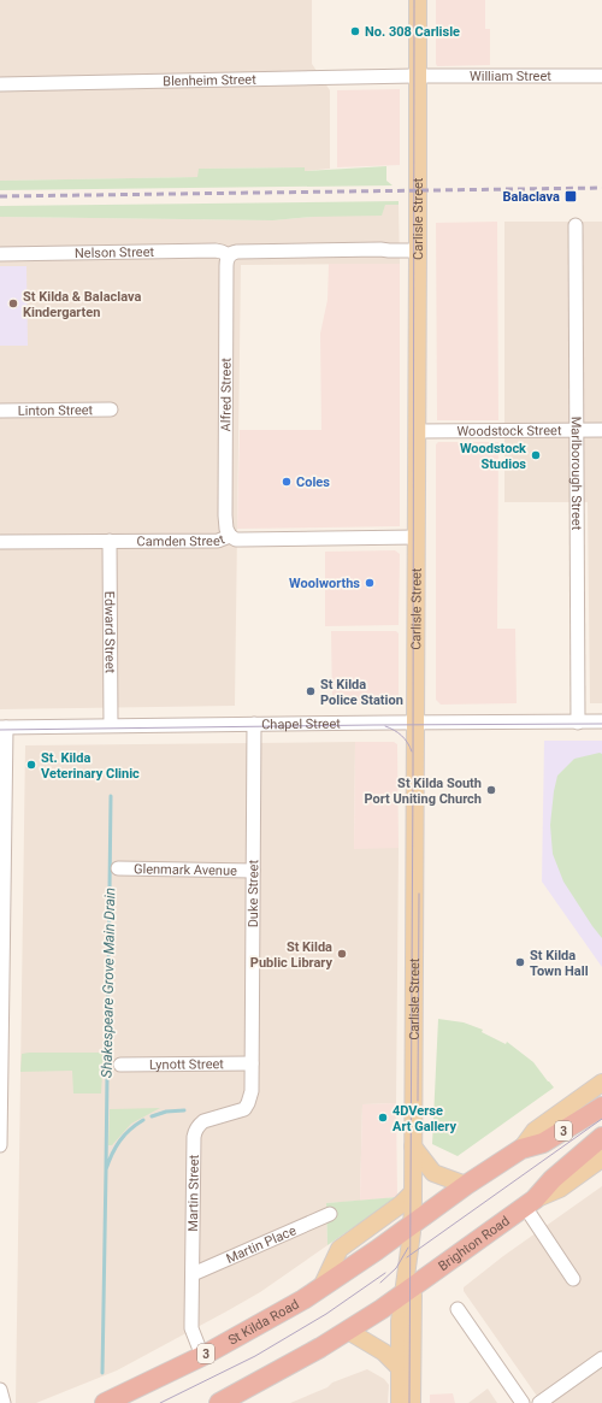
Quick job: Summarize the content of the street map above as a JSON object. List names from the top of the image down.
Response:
{
  "streets": {
    "highway": ["3", "Brighton Road", "St Kilda Road"],
    "main road": ["Carlisle Street"],
    "street": [
      "William Street",
      "Blenheim Street",
      "Nelson Street",
      "Alfred Street",
      "Linton Street",
      "Woodstock Street",
      "Marlborough Street",
      "Camden Street",
      "Edward Street",
      "Chapel Street",
      "Glenmark Avenue",
      "Duke Street",
      "Lynott Street",
      "Martin Street",
      "Martin Place"
    ]
  },
  "crossings": [
    ["William Street", "Blenheim Street"],
    ["William Street", "Carlisle Street"],
    ["Blenheim Street", "Carlisle Street"],
    ["Carlisle Street", "Nelson Street"],
    ["Carlisle Street", "Woodstock Street"],
    ["Carlisle Street", "Camden Street"],
    ["Carlisle Street", "Chapel Street"],
    ["Carlisle Street", "3"],
    ["Carlisle Street", "Brighton Road"],
    ["Carlisle Street", "St Kilda Road"],
    ["Nelson Street", "Alfred Street"],
    ["Alfred Street", "Camden Street"],
    ["Woodstock Street", "Marlborough Street"],
    ["Marlborough Street", "Chapel Street"],
    ["Camden Street", "Edward Street"],
    ["Edward Street", "Chapel Street"],
    ["Chapel Street", "Duke Street"],
    ["Glenmark Avenue", "Duke Street"],
    ["Duke Street", "Lynott Street"],
    ["Duke Street", "Martin Street"],
    ["Lynott Street", "Martin Street"],
    ["3", "Brighton Road"],
    ["3", "St Kilda Road"],
    ["Martin Street", "Martin Place"],
    ["Martin Street", "St Kilda Road"]
  ],
  "water": ["Shakespeare Grove Main Drain"],
  "places": {
    "other": [
      "No. 308 Carlisle",
      "St Kilda & Balaclava Kindergarten",
      "Woodstock Studios",
      "Coles",
      "Woolworths",
      "St Kilda Police Station",
      "St. Kilda Veterinary Clinic",
      "St Kilda South Port Uniting Church",
      "St Kilda Public Library",
      "St Kilda Town Hall",
      "4DVerse Art Gallery"
    ],
    "transit": ["Balaclava"]
  }
}
